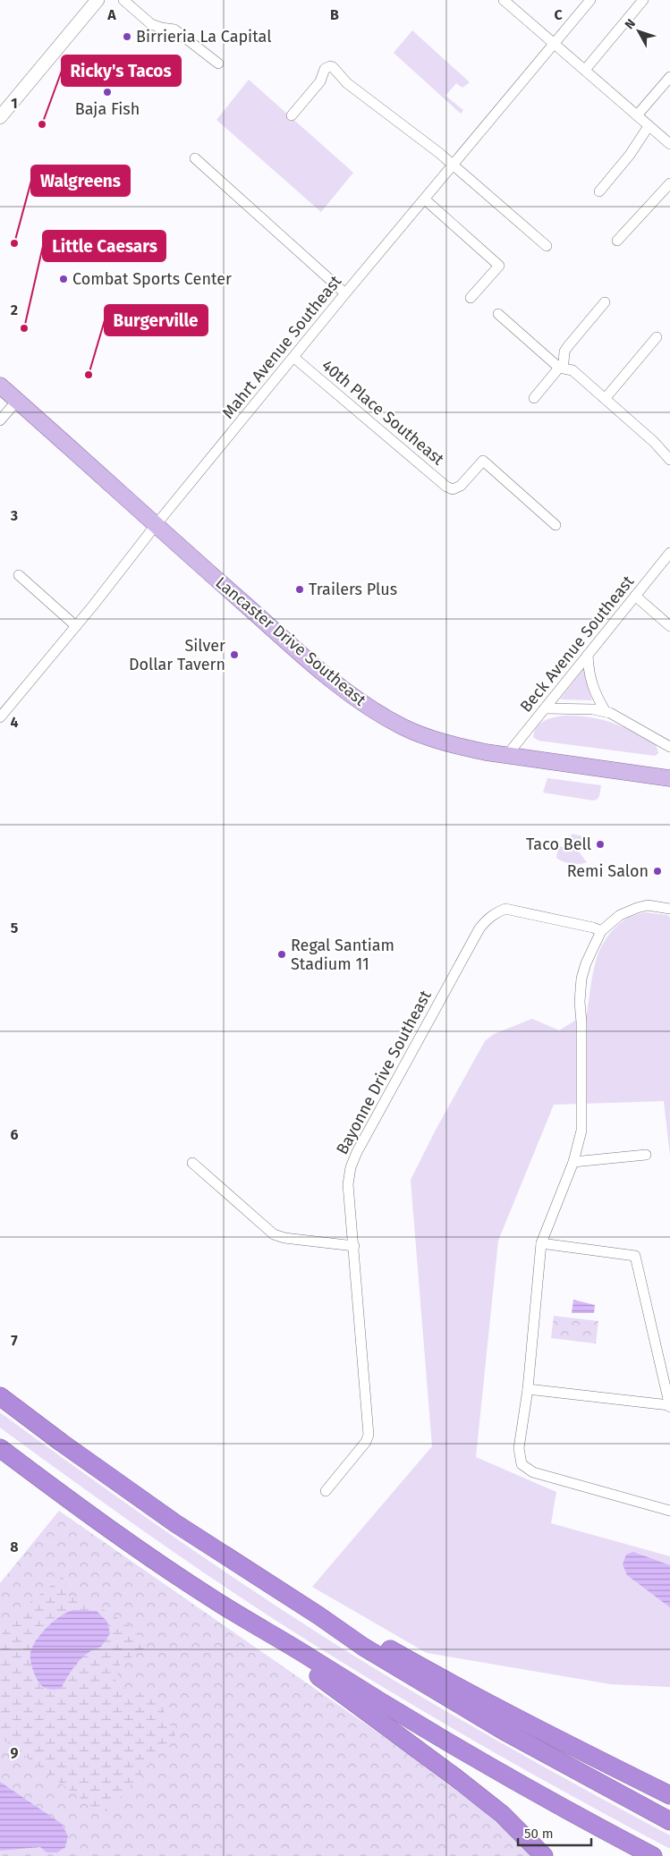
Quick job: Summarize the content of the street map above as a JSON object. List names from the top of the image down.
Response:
{
  "streets": {
    "main road": ["Lancaster Drive Southeast"],
    "street": [
      "Mahrt Avenue Southeast",
      "40th Place Southeast",
      "Beck Avenue Southeast",
      "Bayonne Drive Southeast"
    ]
  },
  "crossings": [
    ["Mahrt Avenue Southeast", "40th Place Southeast"],
    ["Mahrt Avenue Southeast", "Lancaster Drive Southeast"],
    ["Lancaster Drive Southeast", "Beck Avenue Southeast"]
  ],
  "places": [
    "Birrieria La Capital",
    "Baja Fish",
    "Ricky's Tacos",
    "Walgreens",
    "Combat Sports Center",
    "Little Caesars",
    "Burgerville",
    "Trailers Plus",
    "Silver Dollar Tavern",
    "Taco Bell",
    "Remi Salon",
    "Regal Santiam Stadium 11"
  ],
  "scale_bar": "50 m",
  "north": "top left",
  "grid": {
    "columns": ["A", "B", "C"],
    "rows": [
      "1",
      "2",
      "3",
      "4",
      "5",
      "6",
      "7",
      "8",
      "9"
    ]
  }
}
